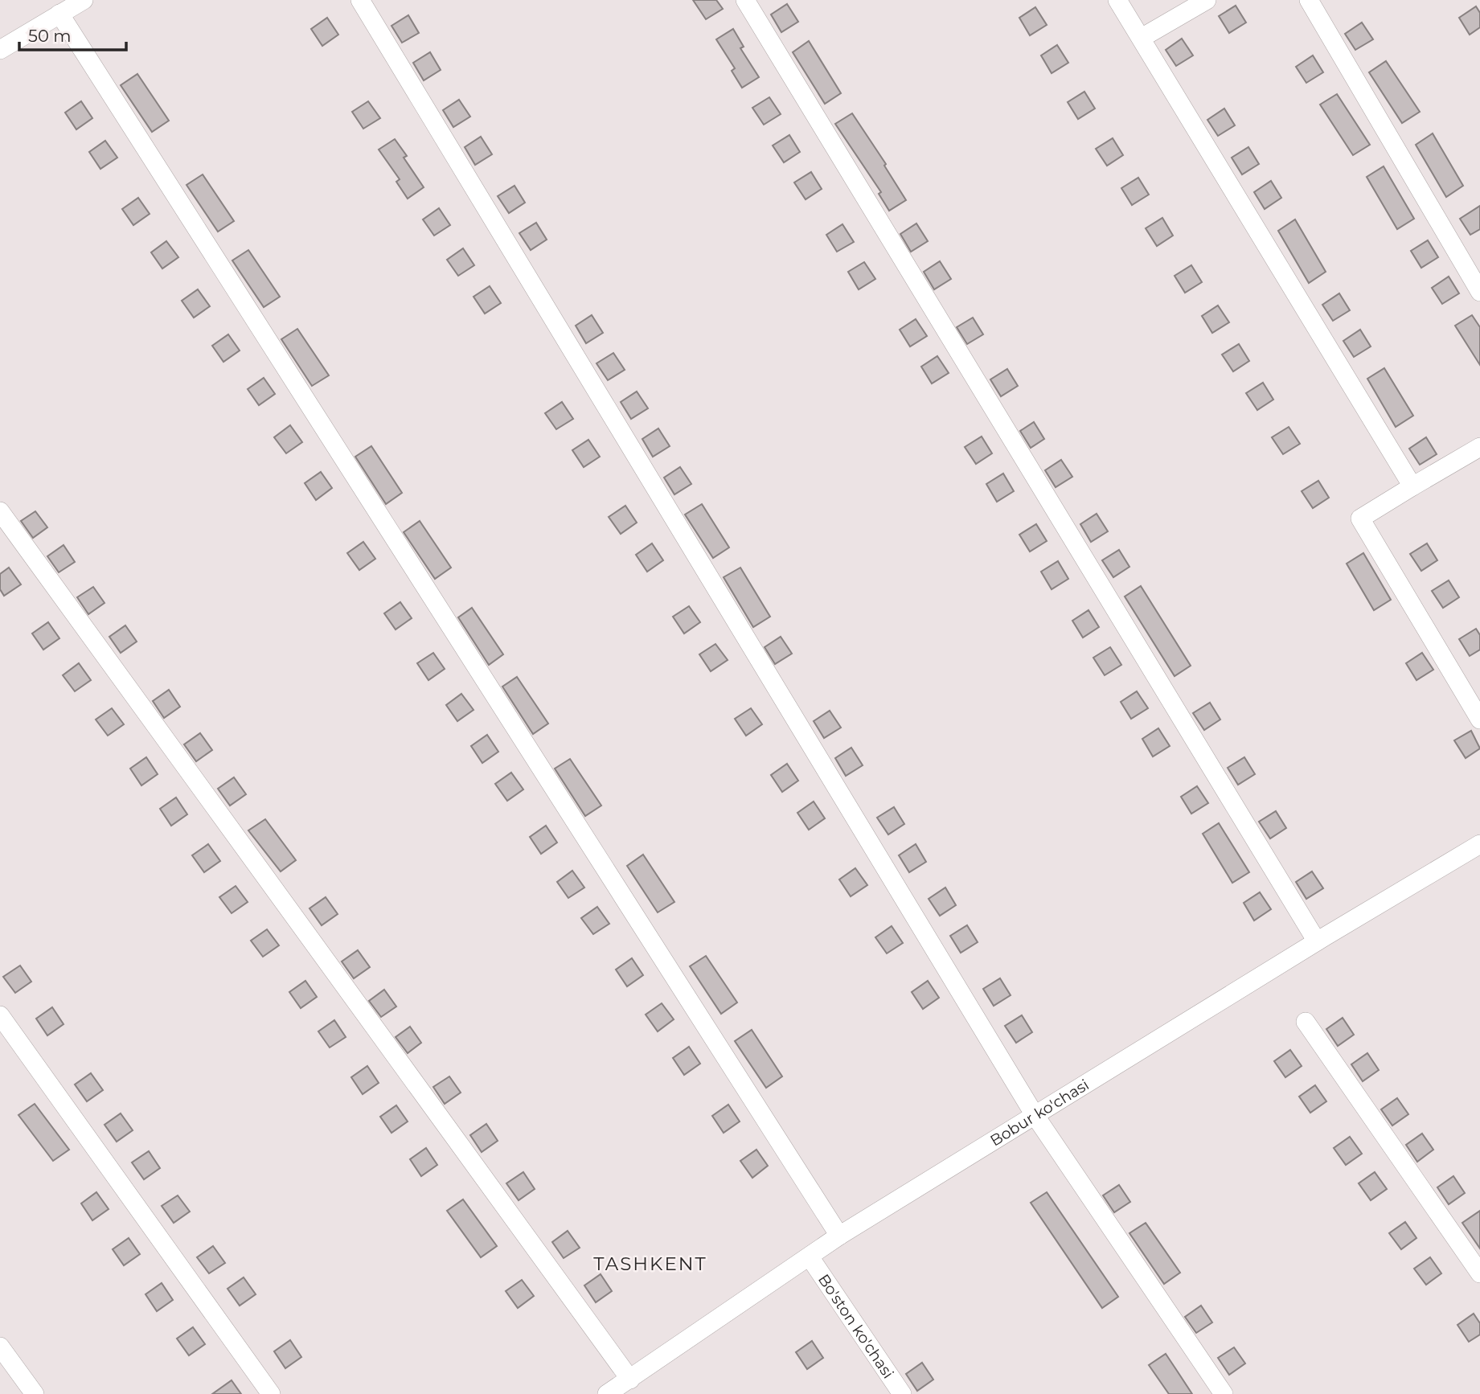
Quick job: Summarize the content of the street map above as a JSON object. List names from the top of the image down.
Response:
{
  "streets": {
    "street": ["Bobur ko'chasi", "Bo'ston ko'chasi"]
  },
  "crossings": [
    ["Bobur ko'chasi", "Bo'ston ko'chasi"]
  ],
  "districts": ["TASHKENT"],
  "scale_bar": "50 m"
}
